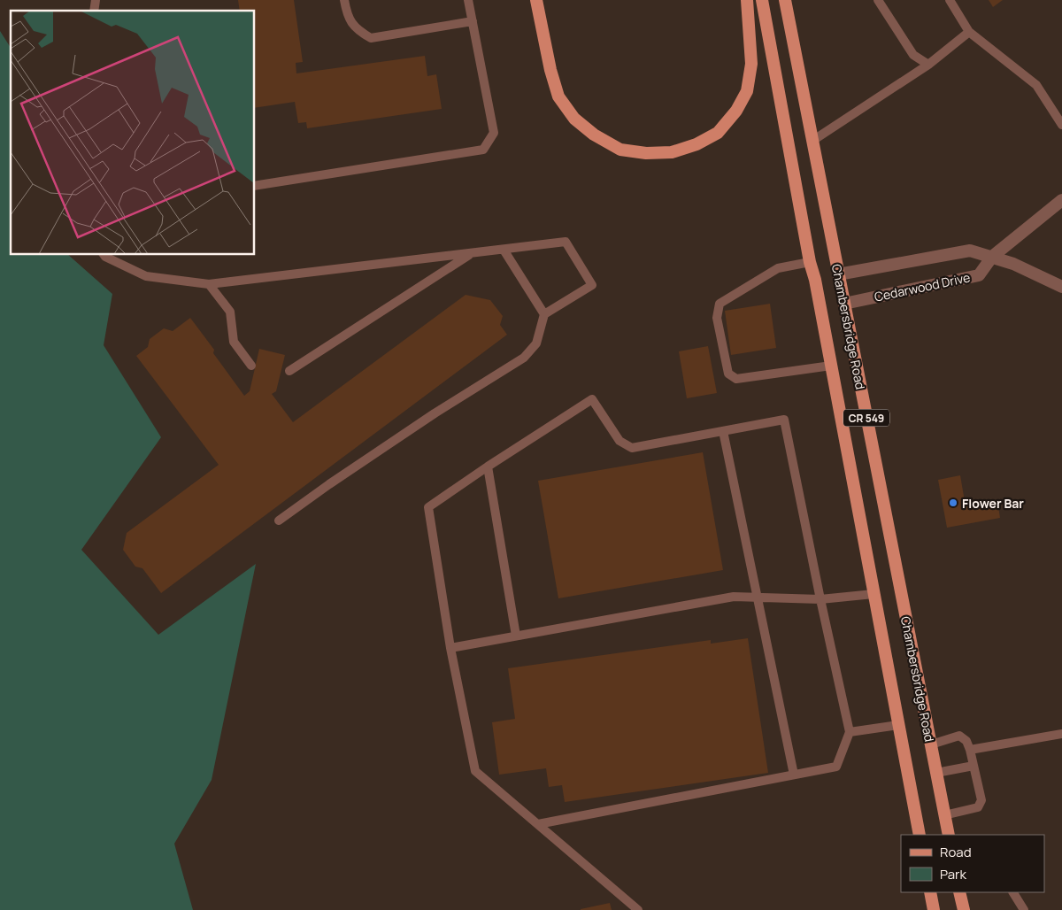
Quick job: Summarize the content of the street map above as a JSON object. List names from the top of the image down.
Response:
{
  "streets": {
    "main road": ["Chambersbridge Road", "CR 549"],
    "street": ["Cedarwood Drive"]
  },
  "crossings": [
    ["Cedarwood Drive", "Chambersbridge Road"]
  ],
  "places": ["Flower Bar"],
  "legend": ["Road", "Park"]
}
